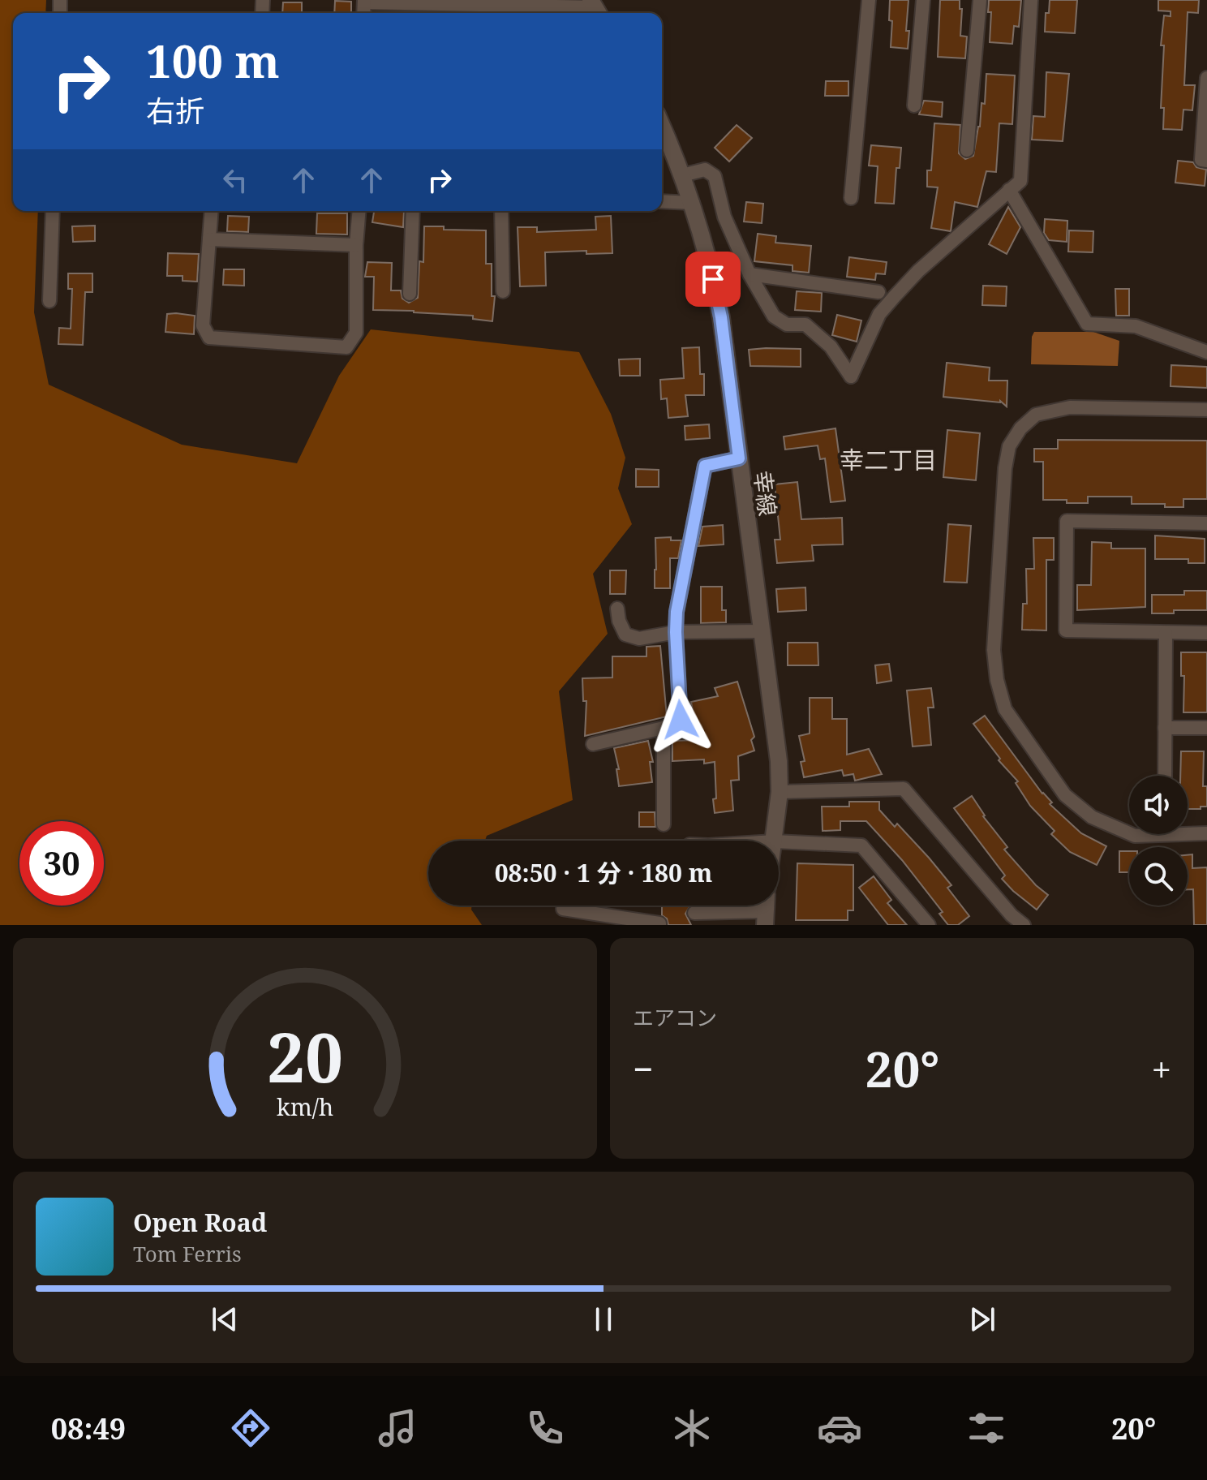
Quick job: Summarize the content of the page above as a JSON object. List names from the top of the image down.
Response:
{
  "streets": {
    "street": ["幸線"]
  },
  "districts": ["幸二丁目"],
  "page": {
    "turn": ["100 m", "右折"],
    "limit": "30",
    "trip": "08:50 · 1 分 · 180 m",
    "tile": "エアコン",
    "heat": ["−", "20°", "+"],
    "song": ["Open Road", "Tom Ferris"],
    "tabs": ["08:49", "20°"],
    "gauge": ["20", "km/h"]
  }
}
